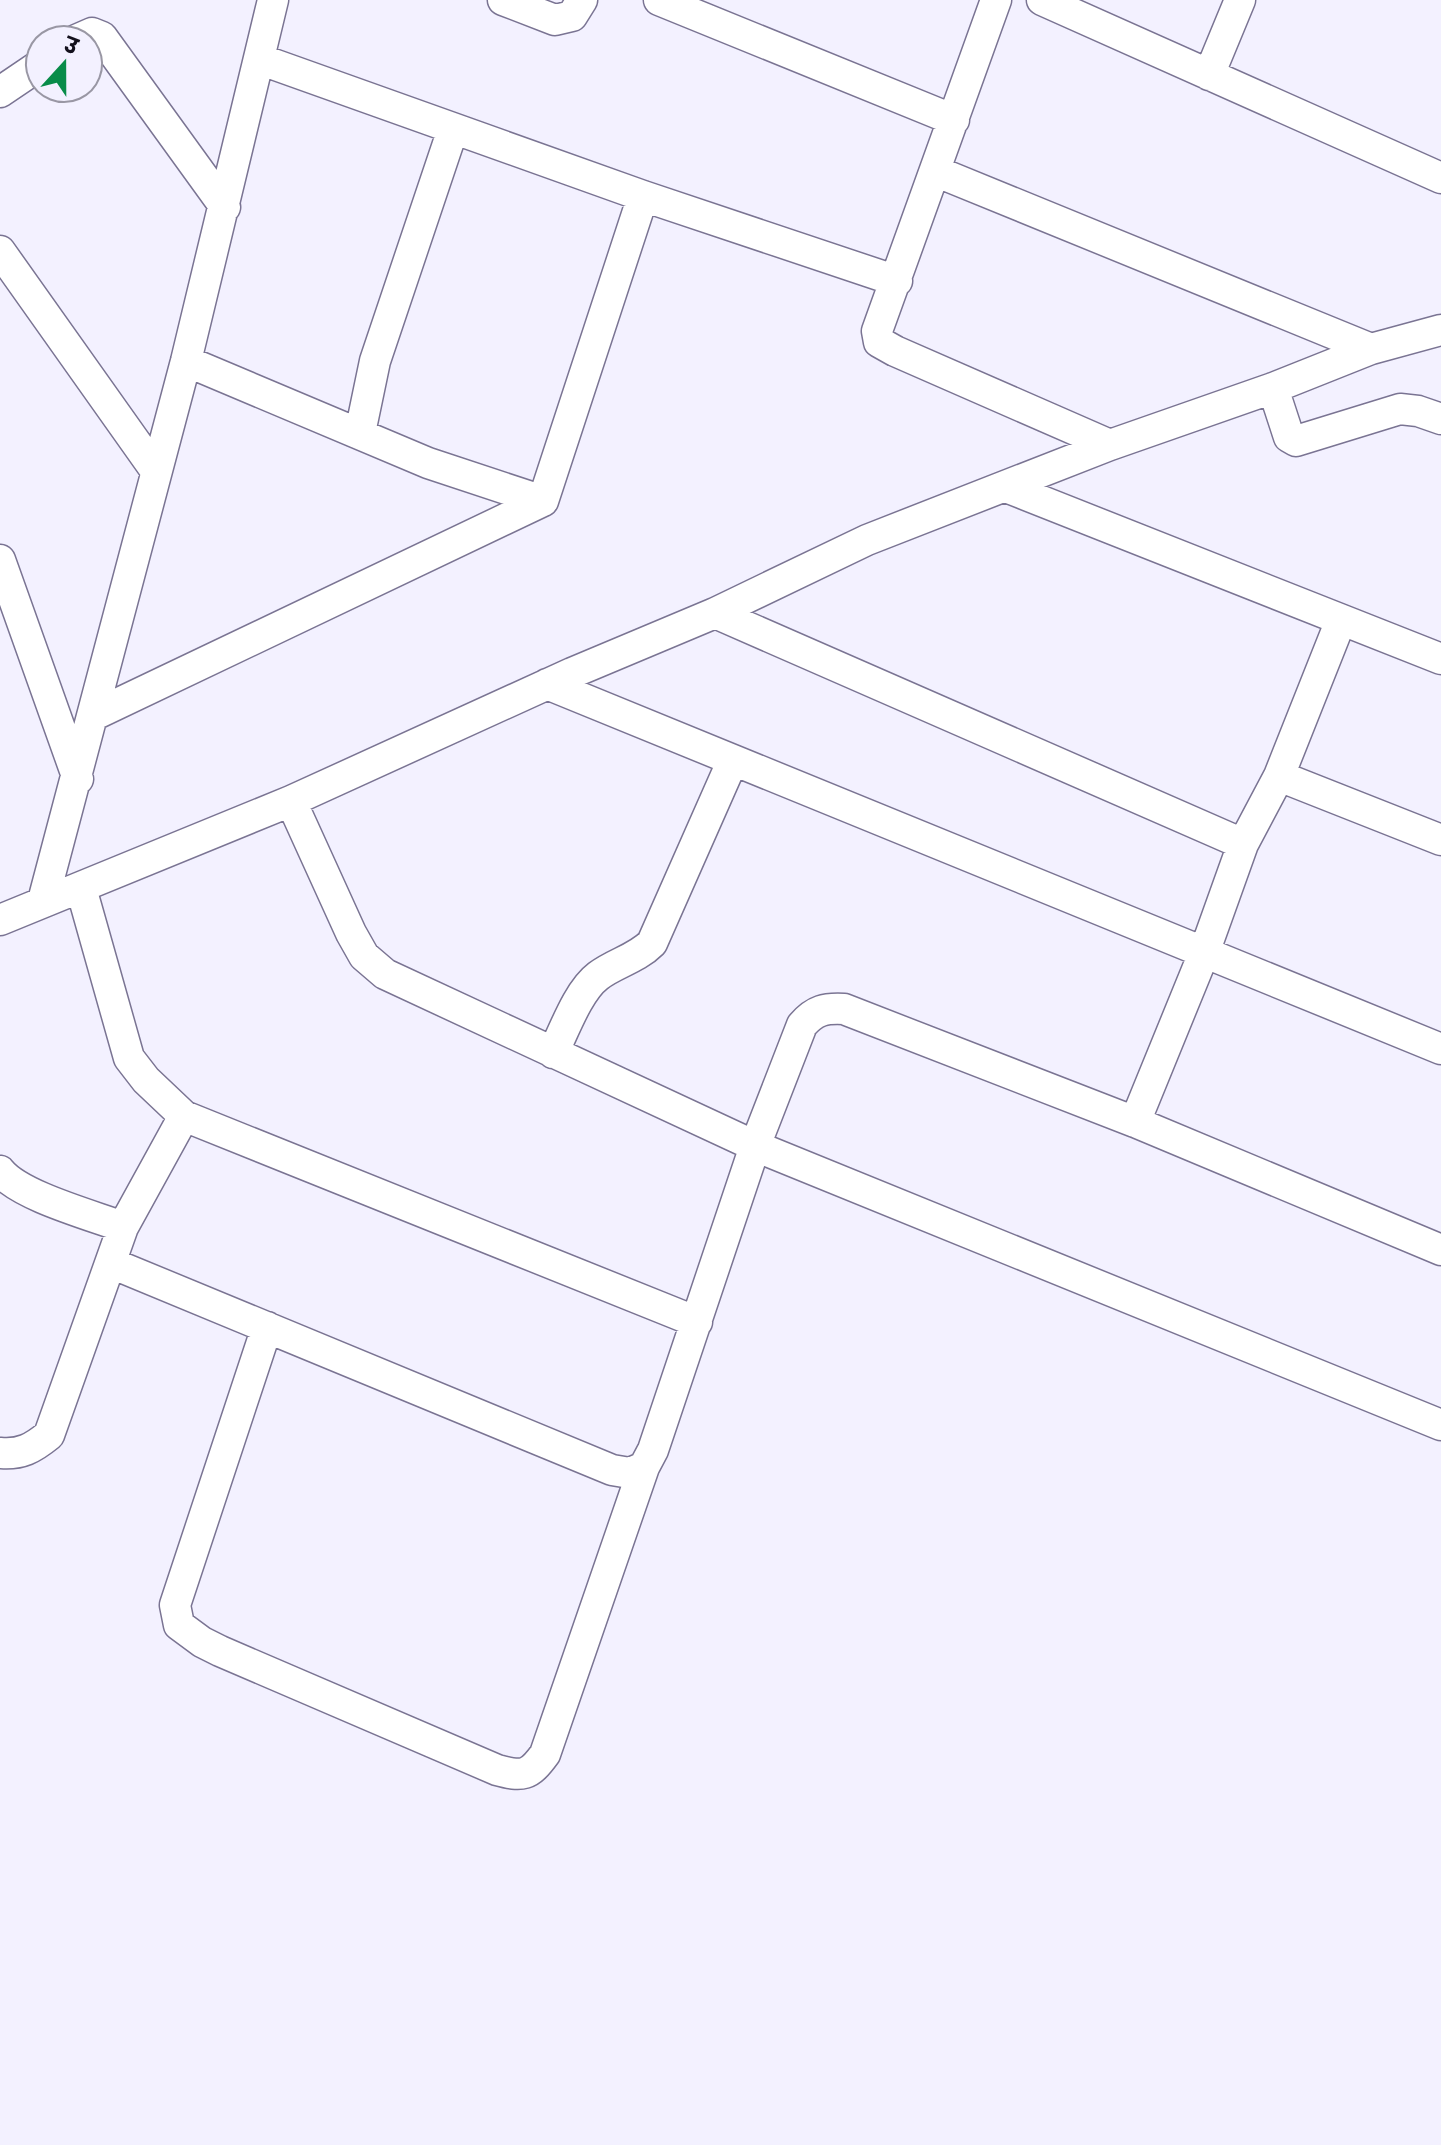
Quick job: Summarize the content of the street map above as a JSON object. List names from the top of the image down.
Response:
{
  "north": "top"
}
